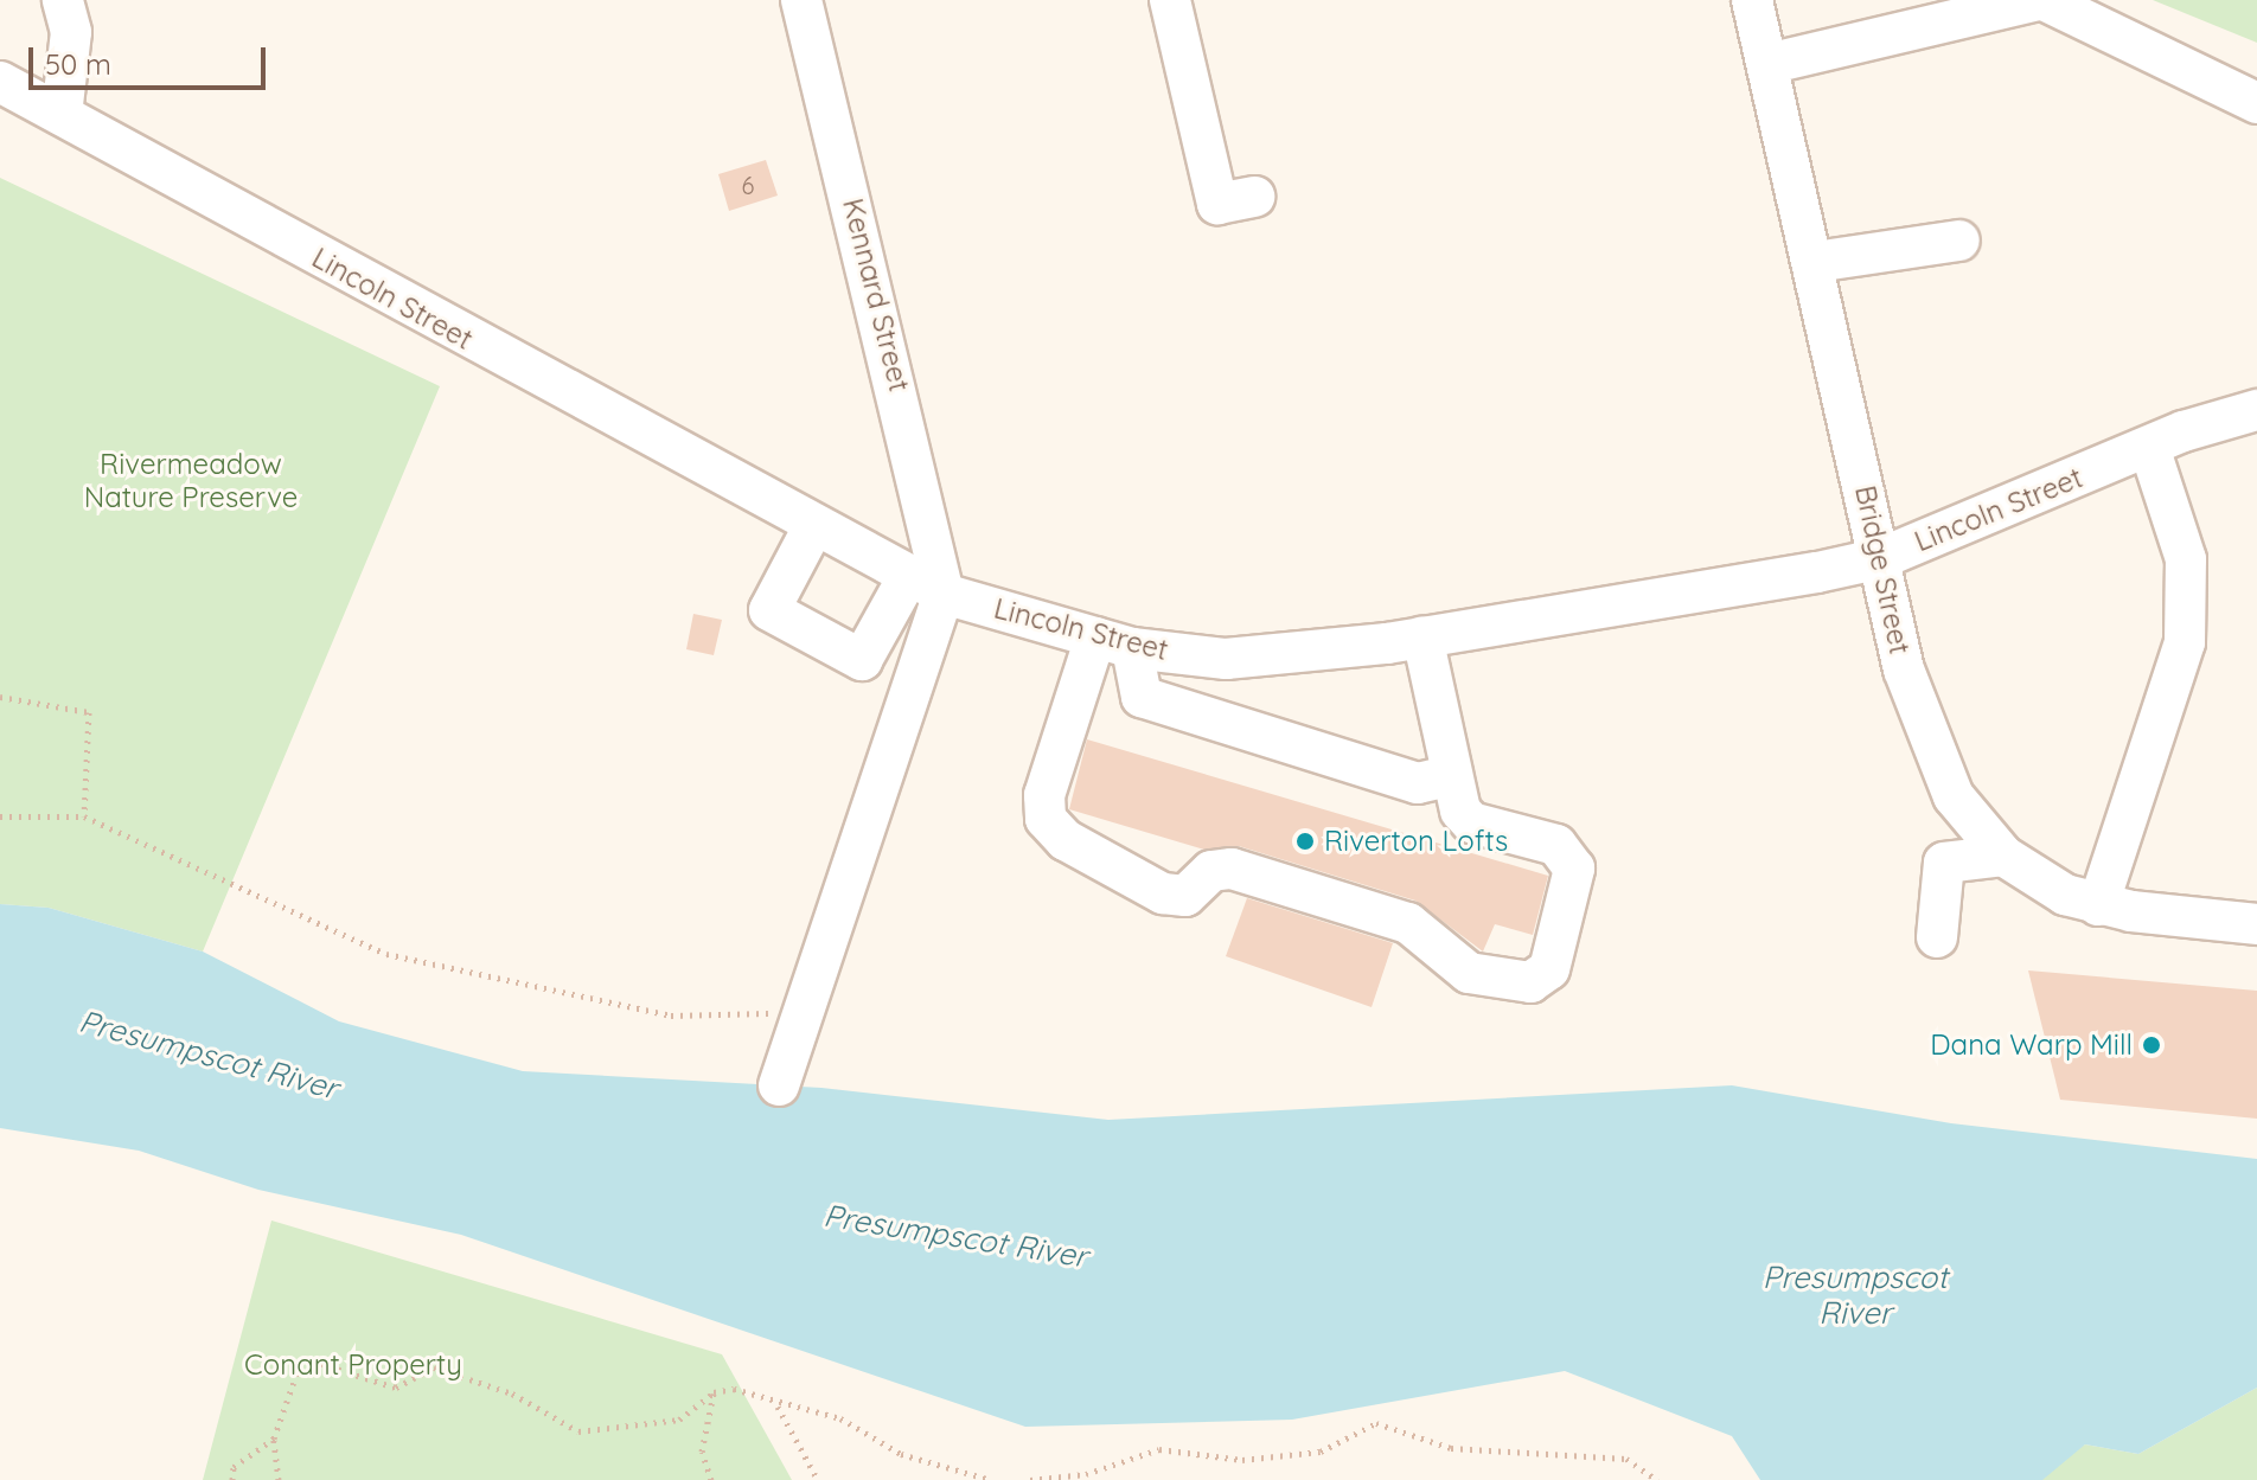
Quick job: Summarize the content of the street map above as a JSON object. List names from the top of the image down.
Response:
{
  "streets": {
    "street": ["Kennard Street", "Lincoln Street", "Bridge Street"]
  },
  "crossings": [
    ["Kennard Street", "Lincoln Street"],
    ["Lincoln Street", "Bridge Street"]
  ],
  "water": ["Presumpscot River"],
  "parks": ["Rivermeadow Nature Preserve", "Conant Property"],
  "places": ["Riverton Lofts", "Dana Warp Mill"],
  "house_numbers": ["6"],
  "scale_bar": "50 m"
}
